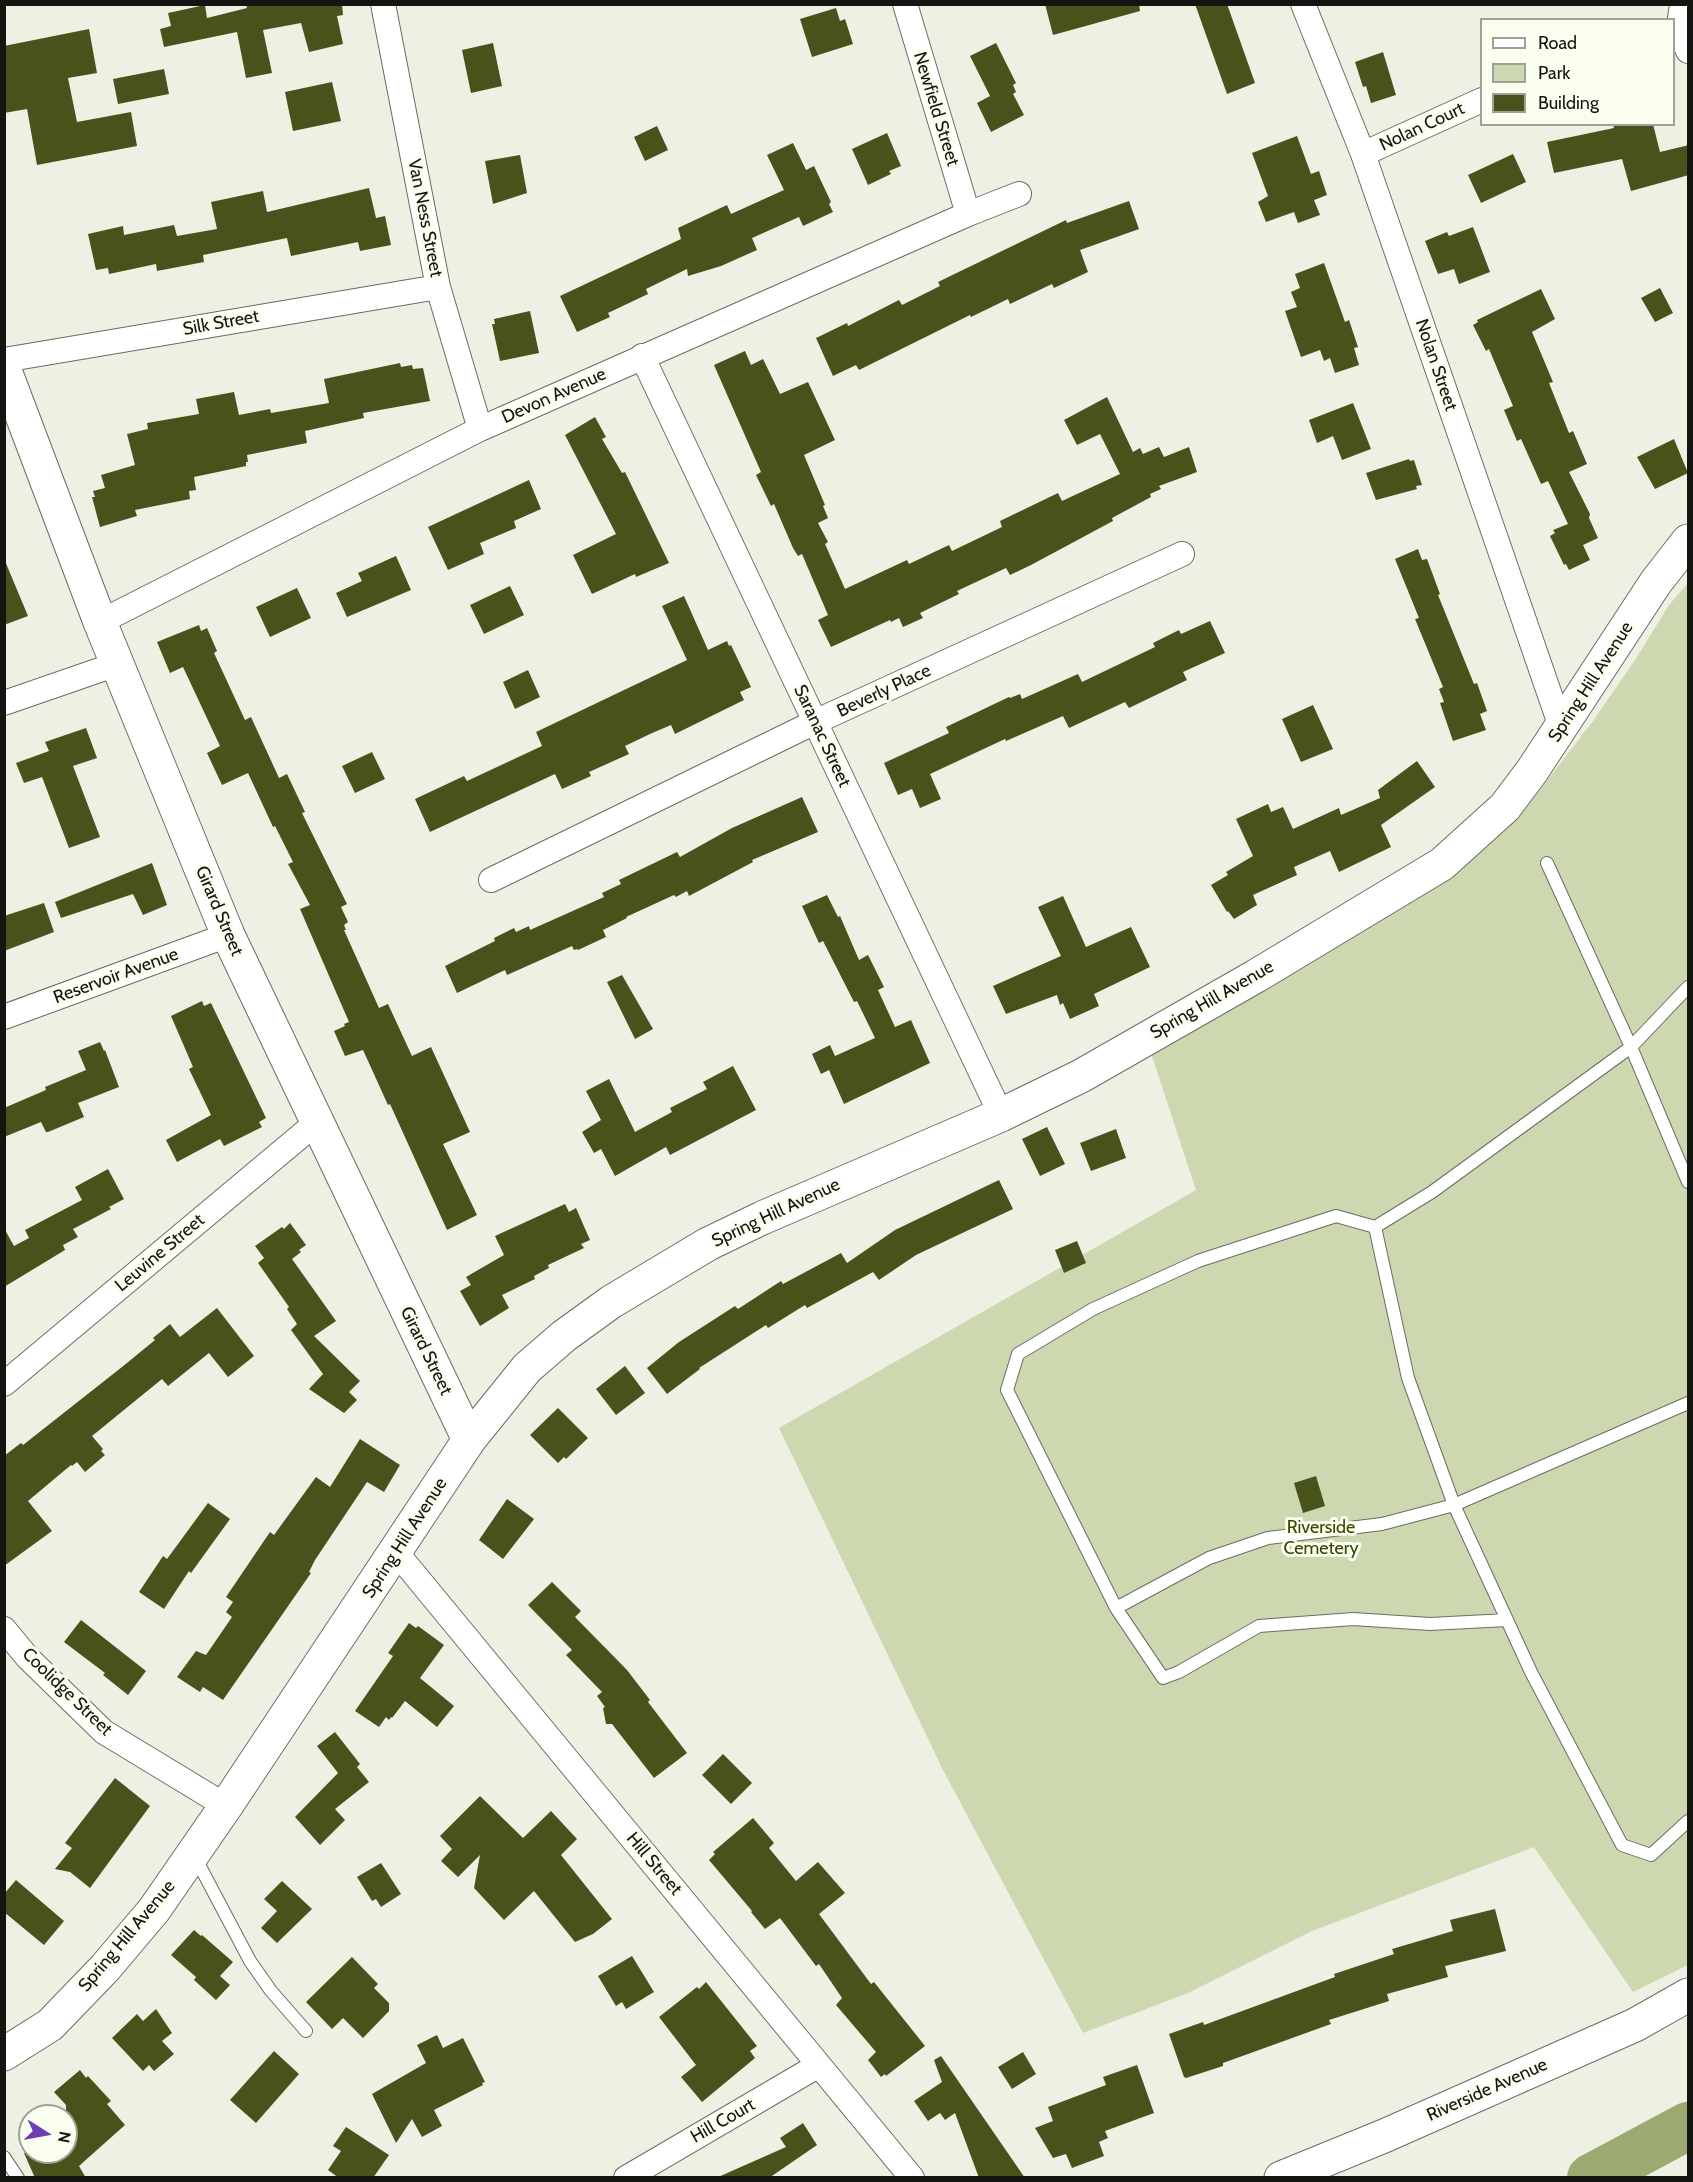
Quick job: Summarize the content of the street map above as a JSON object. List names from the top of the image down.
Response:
{
  "streets": {
    "street": [
      "Newfield Street",
      "Nolan Court",
      "Van Ness Street",
      "Silk Street",
      "Nolan Street",
      "Devon Avenue",
      "Spring Hill Avenue",
      "Beverly Place",
      "Saranac Street",
      "Girard Street",
      "Reservoir Avenue",
      "Leuvine Street",
      "Coolidge Street",
      "Hill Street",
      "Riverside Avenue",
      "Hill Court"
    ]
  },
  "crossings": [
    ["Newfield Street", "Devon Avenue"],
    ["Nolan Court", "Nolan Street"],
    ["Van Ness Street", "Silk Street"],
    ["Van Ness Street", "Devon Avenue"],
    ["Nolan Street", "Spring Hill Avenue"],
    ["Devon Avenue", "Saranac Street"],
    ["Devon Avenue", "Girard Street"],
    ["Spring Hill Avenue", "Saranac Street"],
    ["Spring Hill Avenue", "Girard Street"],
    ["Spring Hill Avenue", "Coolidge Street"],
    ["Spring Hill Avenue", "Hill Street"],
    ["Beverly Place", "Saranac Street"],
    ["Girard Street", "Reservoir Avenue"],
    ["Girard Street", "Leuvine Street"],
    ["Hill Street", "Hill Court"]
  ],
  "parks": ["Riverside Cemetery"],
  "legend": ["Road", "Park", "Building"],
  "north": "right"
}
